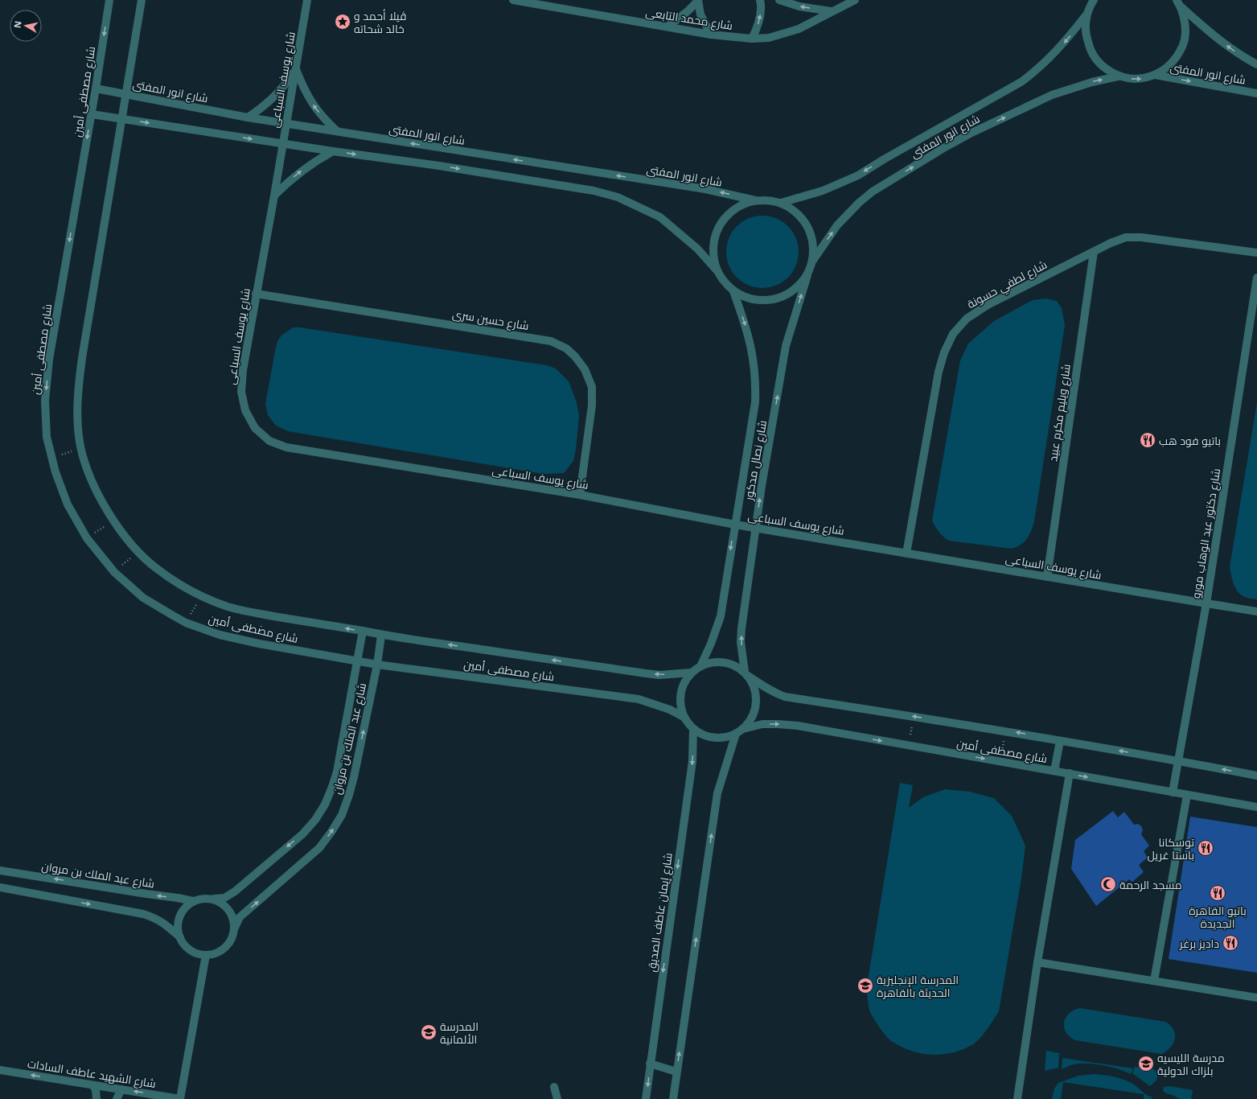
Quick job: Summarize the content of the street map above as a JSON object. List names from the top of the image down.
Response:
{
  "streets": {
    "street": [
      "شارع محمد التابعى",
      "شارع انور المفتى",
      "شارع يوسف السباعى",
      "شارع مصطفى أمين",
      "شارع لطفي حسونة",
      "شارع حسين سرى",
      "شارع ويليم مكرم عبيد",
      "شارع نصال مدكور",
      "شارع دكتور عبد الوهاب مورو",
      "شارع عبد الملك بن مروان",
      "شارع إيمان عاطف الصديق",
      "شارع الشهيد عاطف السادات"
    ]
  },
  "crossings": [
    ["شارع انور المفتى", "شارع يوسف السباعى"],
    ["شارع انور المفتى", "شارع مصطفى أمين"],
    ["شارع انور المفتى", "شارع نصال مدكور"],
    ["شارع يوسف السباعى", "شارع لطفي حسونة"],
    ["شارع يوسف السباعى", "شارع حسين سرى"],
    ["شارع يوسف السباعى", "شارع ويليم مكرم عبيد"],
    ["شارع يوسف السباعى", "شارع نصال مدكور"],
    ["شارع يوسف السباعى", "شارع دكتور عبد الوهاب مورو"],
    ["شارع مصطفى أمين", "شارع نصال مدكور"],
    ["شارع مصطفى أمين", "شارع دكتور عبد الوهاب مورو"],
    ["شارع مصطفى أمين", "شارع عبد الملك بن مروان"],
    ["شارع مصطفى أمين", "شارع إيمان عاطف الصديق"],
    ["شارع لطفي حسونة", "شارع ويليم مكرم عبيد"],
    ["شارع نصال مدكور", "شارع إيمان عاطف الصديق"]
  ],
  "one_way": ["شارع الشهيد عاطف السادات"],
  "places": {
    "place": ["ڤيلا أحمد و خالد شحاته"],
    "restaurant": [
      "باتيو فود هب",
      "توسكانا باستا غريل",
      "باتيو القاهرة الجديدة",
      "داديز برغر"
    ],
    "mosque": ["مسجد الرحمة"],
    "school or university": ["المدرسة الإنجليزية الحديثة بالقاهرة", "المدرسة الألمانية", "مدرسة الليسيه بلزاك الدولية"]
  },
  "north": "left"
}
